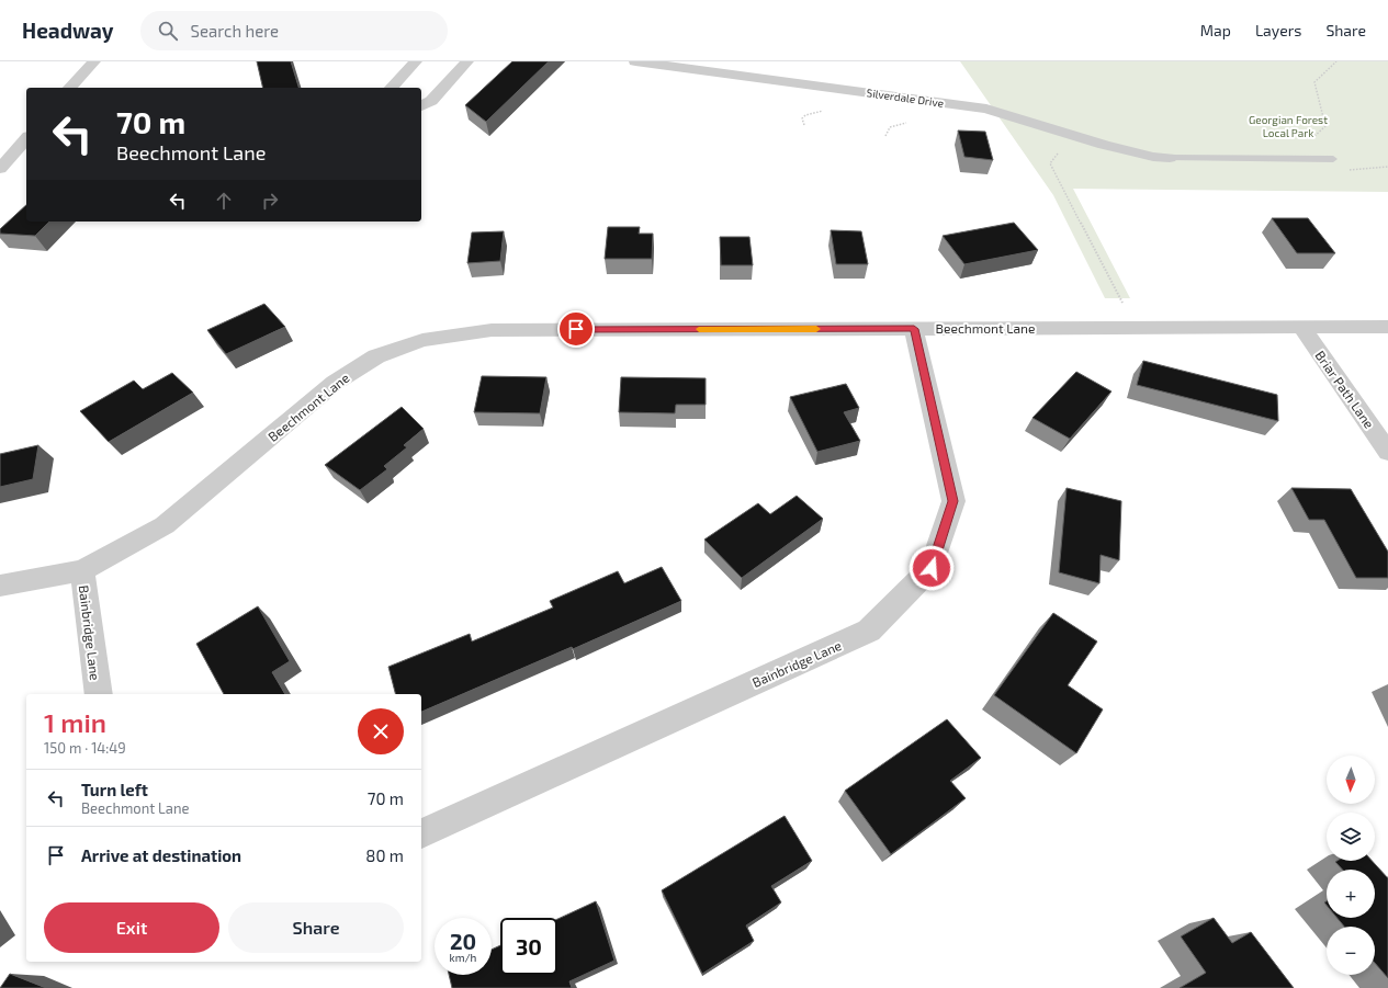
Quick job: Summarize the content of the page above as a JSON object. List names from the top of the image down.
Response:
{
  "streets": {
    "street": [
      "Silverdale Drive",
      "Beechmont Lane",
      "Briar Path Lane",
      "Bainbridge Lane"
    ]
  },
  "crossings": [
    ["Beechmont Lane", "Briar Path Lane"],
    ["Beechmont Lane", "Bainbridge Lane"]
  ],
  "parks": ["Georgian Forest Local Park"],
  "north": "bottom",
  "page": {
    "header": "Headway",
    "search": "Search here",
    "nav": ["Map", "Layers", "Share"],
    "turn": ["70 m", "Beechmont Lane"],
    "heading": ["1 min", "150 m · 14:49"],
    "map_buttons": ["+", "−"],
    "list": [
      {
        "name": "Turn left",
        "note": "Beechmont Lane",
        "value": "70 m"
      },
      {
        "name": "Arrive at destination",
        "value": "80 m"
      }
    ],
    "buttons": ["Exit", "Share"],
    "speed": "20 km/h",
    "limit": "30"
  }
}
